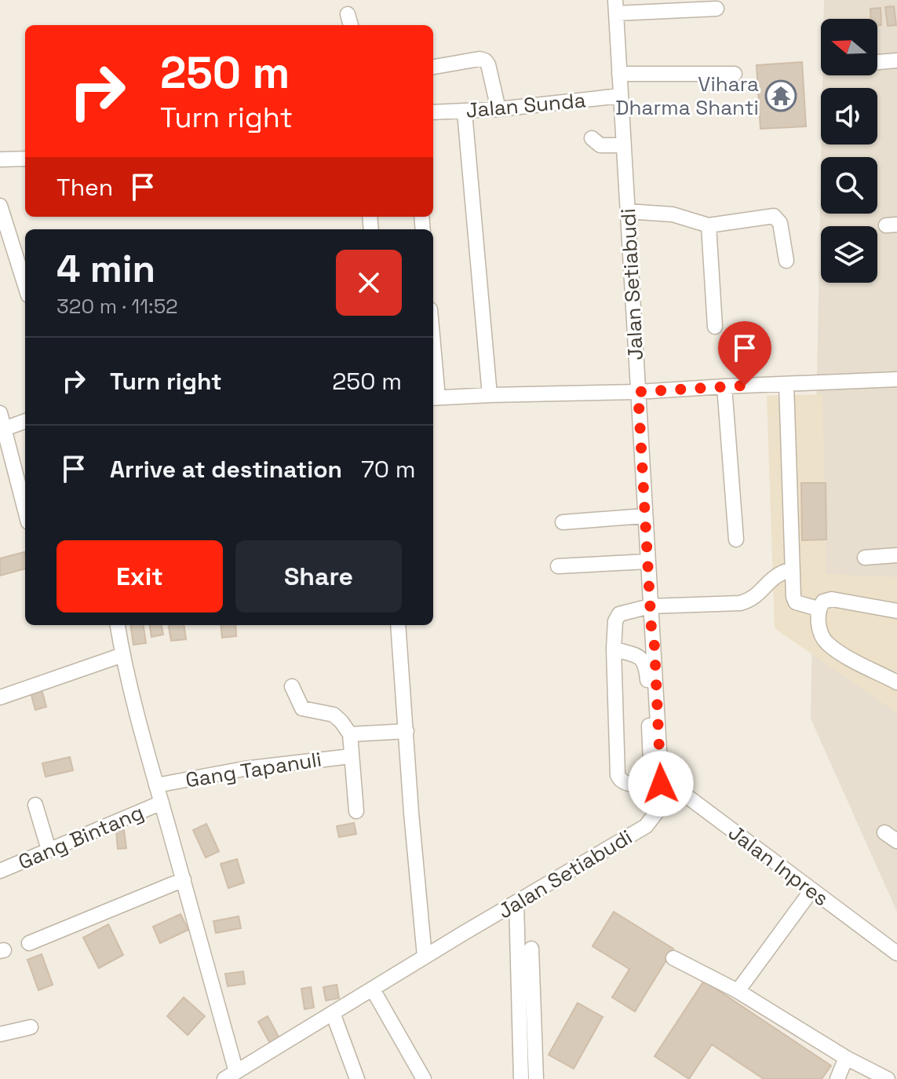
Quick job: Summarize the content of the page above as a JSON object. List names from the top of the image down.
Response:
{
  "streets": {
    "street": [
      "Jalan Sunda",
      "Jalan Setiabudi",
      "Gang Tapanuli",
      "Gang Bintang",
      "Jalan Inpres"
    ]
  },
  "crossings": [
    ["Jalan Sunda", "Jalan Setiabudi"],
    ["Jalan Setiabudi", "Jalan Inpres"]
  ],
  "places": {
    "temple": ["Vihara Dharma Shanti"]
  },
  "north": "left",
  "page": {
    "turn": ["250 m", "Turn right"],
    "then": "Then",
    "heading": ["4 min", "320 m · 11:52"],
    "list": [
      {
        "name": "Turn right",
        "value": "250 m"
      },
      {
        "name": "Arrive at destination",
        "value": "70 m"
      }
    ],
    "buttons": ["Exit", "Share"]
  }
}
